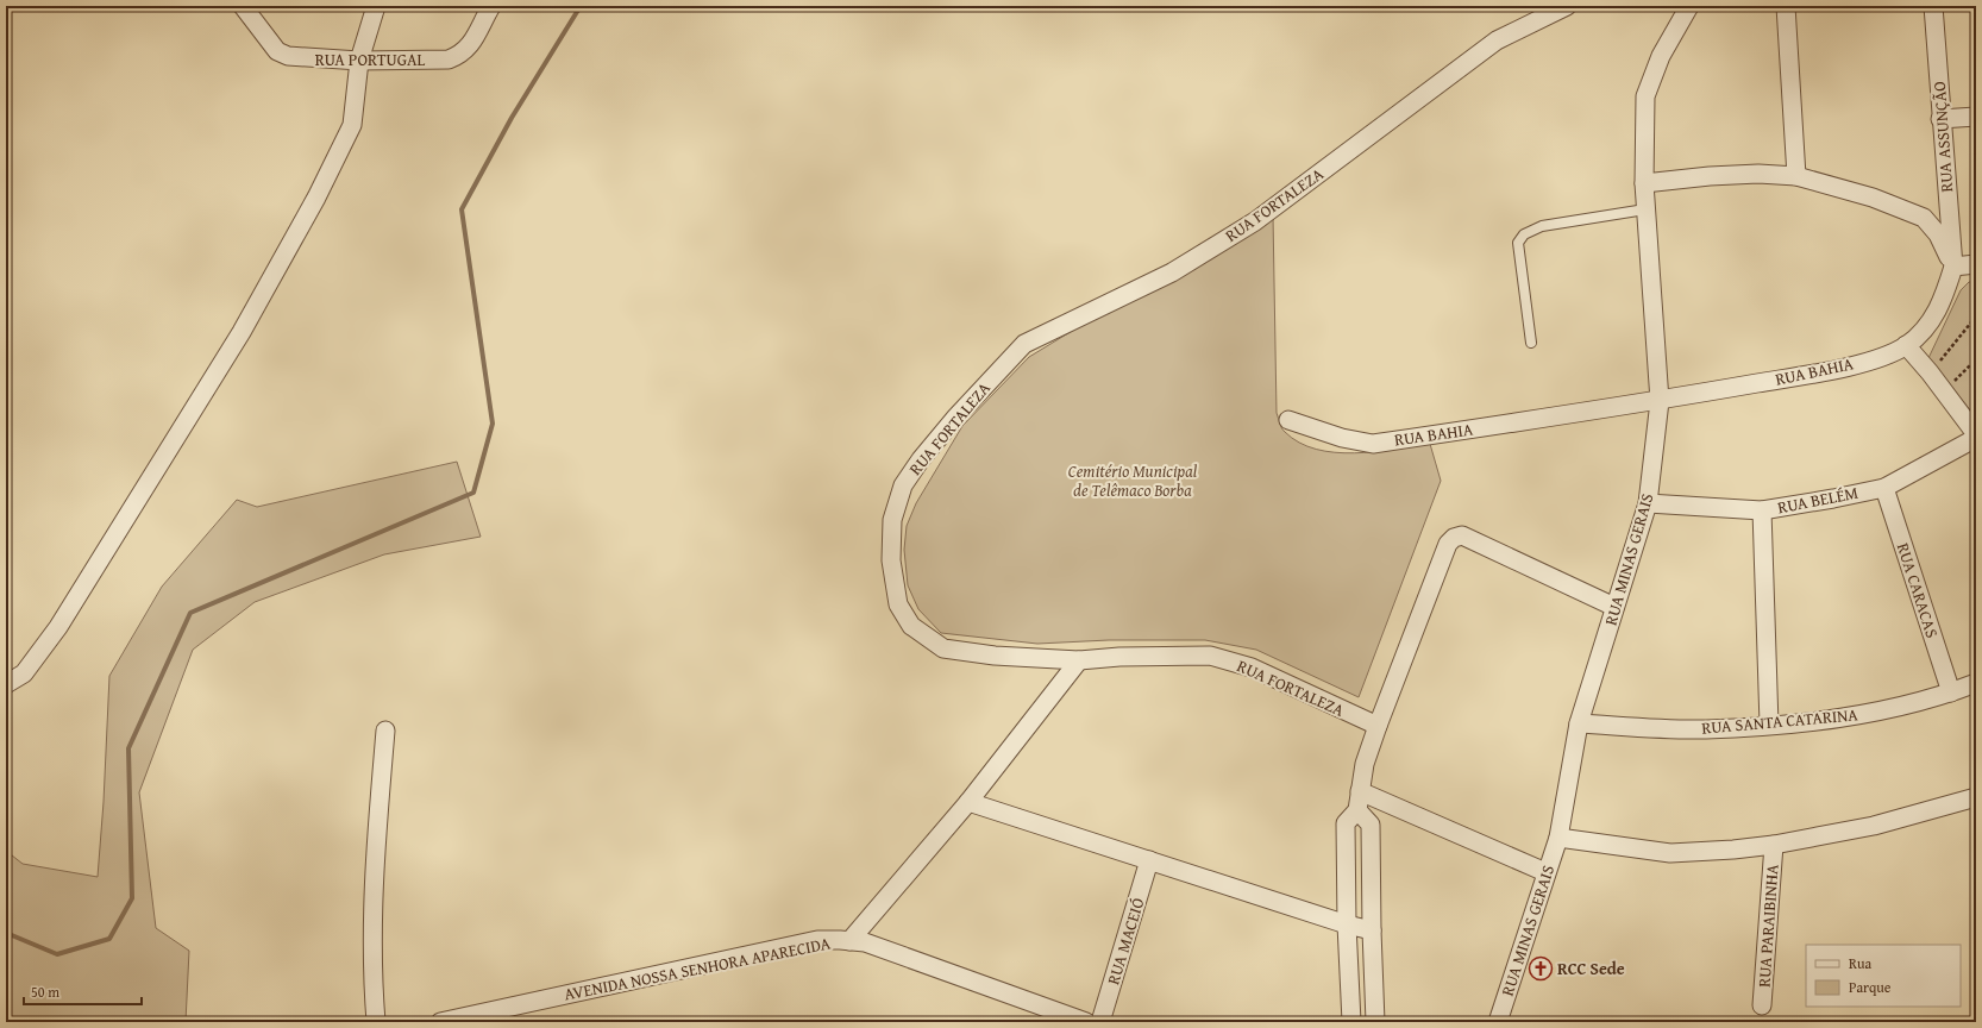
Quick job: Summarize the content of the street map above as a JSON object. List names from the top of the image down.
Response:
{
  "streets": {
    "street": [
      "RUA PORTUGAL",
      "RUA ASSUNÇÃO",
      "RUA FORTALEZA",
      "RUA BAHIA",
      "RUA BELÉM",
      "RUA MINAS GERAIS",
      "RUA CARACAS",
      "RUA SANTA CATARINA",
      "RUA PARAIBINHA",
      "RUA MACEIÓ",
      "AVENIDA NOSSA SENHORA APARECIDA"
    ]
  },
  "crossings": [
    ["RUA ASSUNÇÃO", "RUA BAHIA"],
    ["RUA BAHIA", "RUA MINAS GERAIS"],
    ["RUA BELÉM", "RUA MINAS GERAIS"],
    ["RUA BELÉM", "RUA CARACAS"],
    ["RUA MINAS GERAIS", "RUA SANTA CATARINA"],
    ["RUA CARACAS", "RUA SANTA CATARINA"]
  ],
  "parks": ["Cemitério Municipal de Telêmaco Borba"],
  "places": {
    "church": ["RCC Sede"]
  },
  "legend": ["Rua", "Parque"],
  "scale_bar": "50 m"
}
